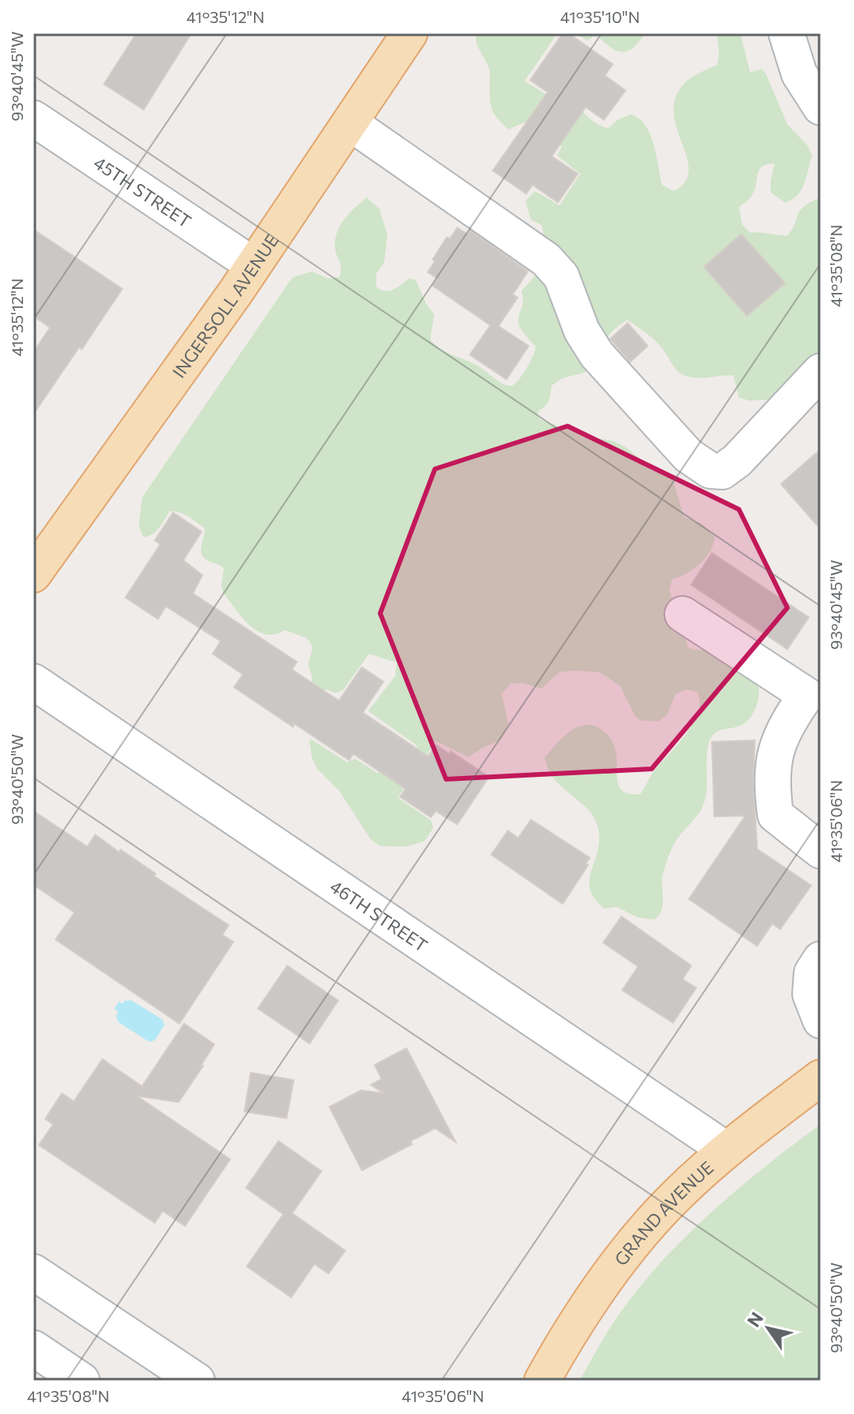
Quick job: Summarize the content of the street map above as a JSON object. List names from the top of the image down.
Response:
{
  "streets": {
    "main road": ["INGERSOLL AVENUE", "GRAND AVENUE"],
    "street": ["45TH STREET", "46TH STREET"]
  },
  "crossings": [
    ["45TH STREET", "INGERSOLL AVENUE"],
    ["46TH STREET", "GRAND AVENUE"]
  ],
  "north": "top left",
  "coordinates": [
    "41°35'12\"N",
    "41°35'10\"N",
    "93°40'45\"W",
    "41°35'08\"N",
    "93°40'50\"W",
    "41°35'06\"N"
  ]
}
